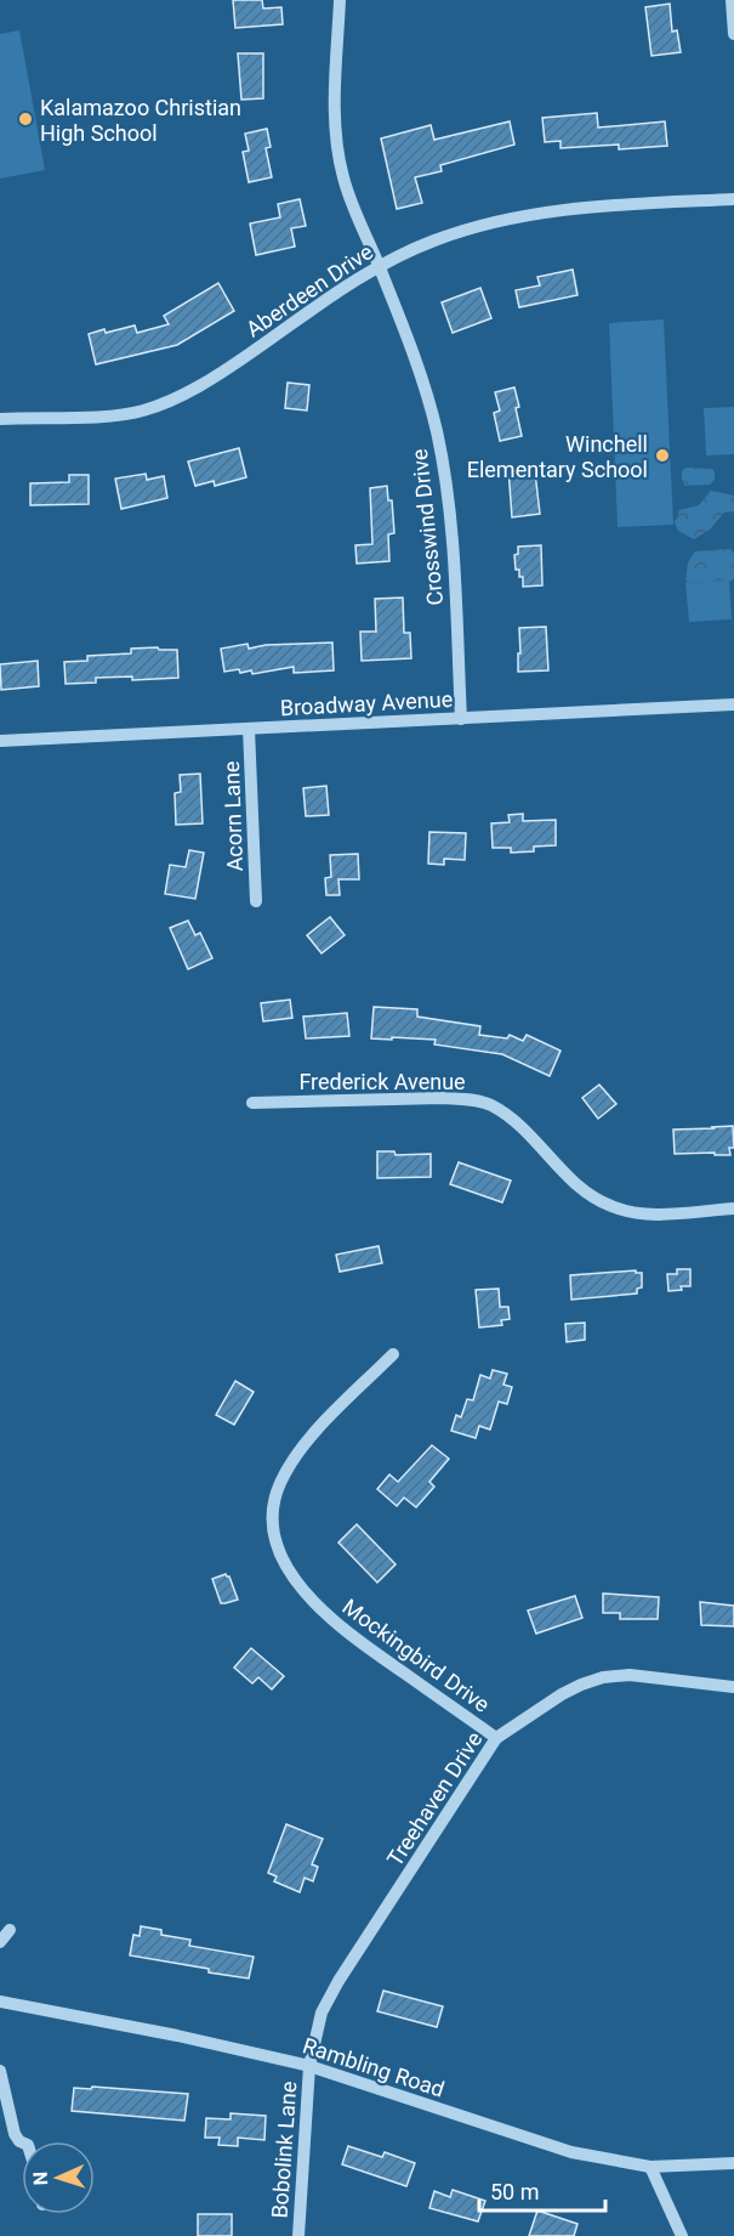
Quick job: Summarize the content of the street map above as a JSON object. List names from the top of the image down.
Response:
{
  "streets": {
    "street": [
      "Aberdeen Drive",
      "Crosswind Drive",
      "Broadway Avenue",
      "Acorn Lane",
      "Frederick Avenue",
      "Mockingbird Drive",
      "Treehaven Drive",
      "Rambling Road",
      "Bobolink Lane"
    ]
  },
  "crossings": [
    ["Aberdeen Drive", "Crosswind Drive"],
    ["Crosswind Drive", "Broadway Avenue"],
    ["Broadway Avenue", "Acorn Lane"],
    ["Mockingbird Drive", "Treehaven Drive"],
    ["Treehaven Drive", "Rambling Road"],
    ["Treehaven Drive", "Bobolink Lane"],
    ["Rambling Road", "Bobolink Lane"]
  ],
  "places": ["Kalamazoo Christian High School", "Winchell Elementary School"],
  "scale_bar": "50 m",
  "north": "left"
}
